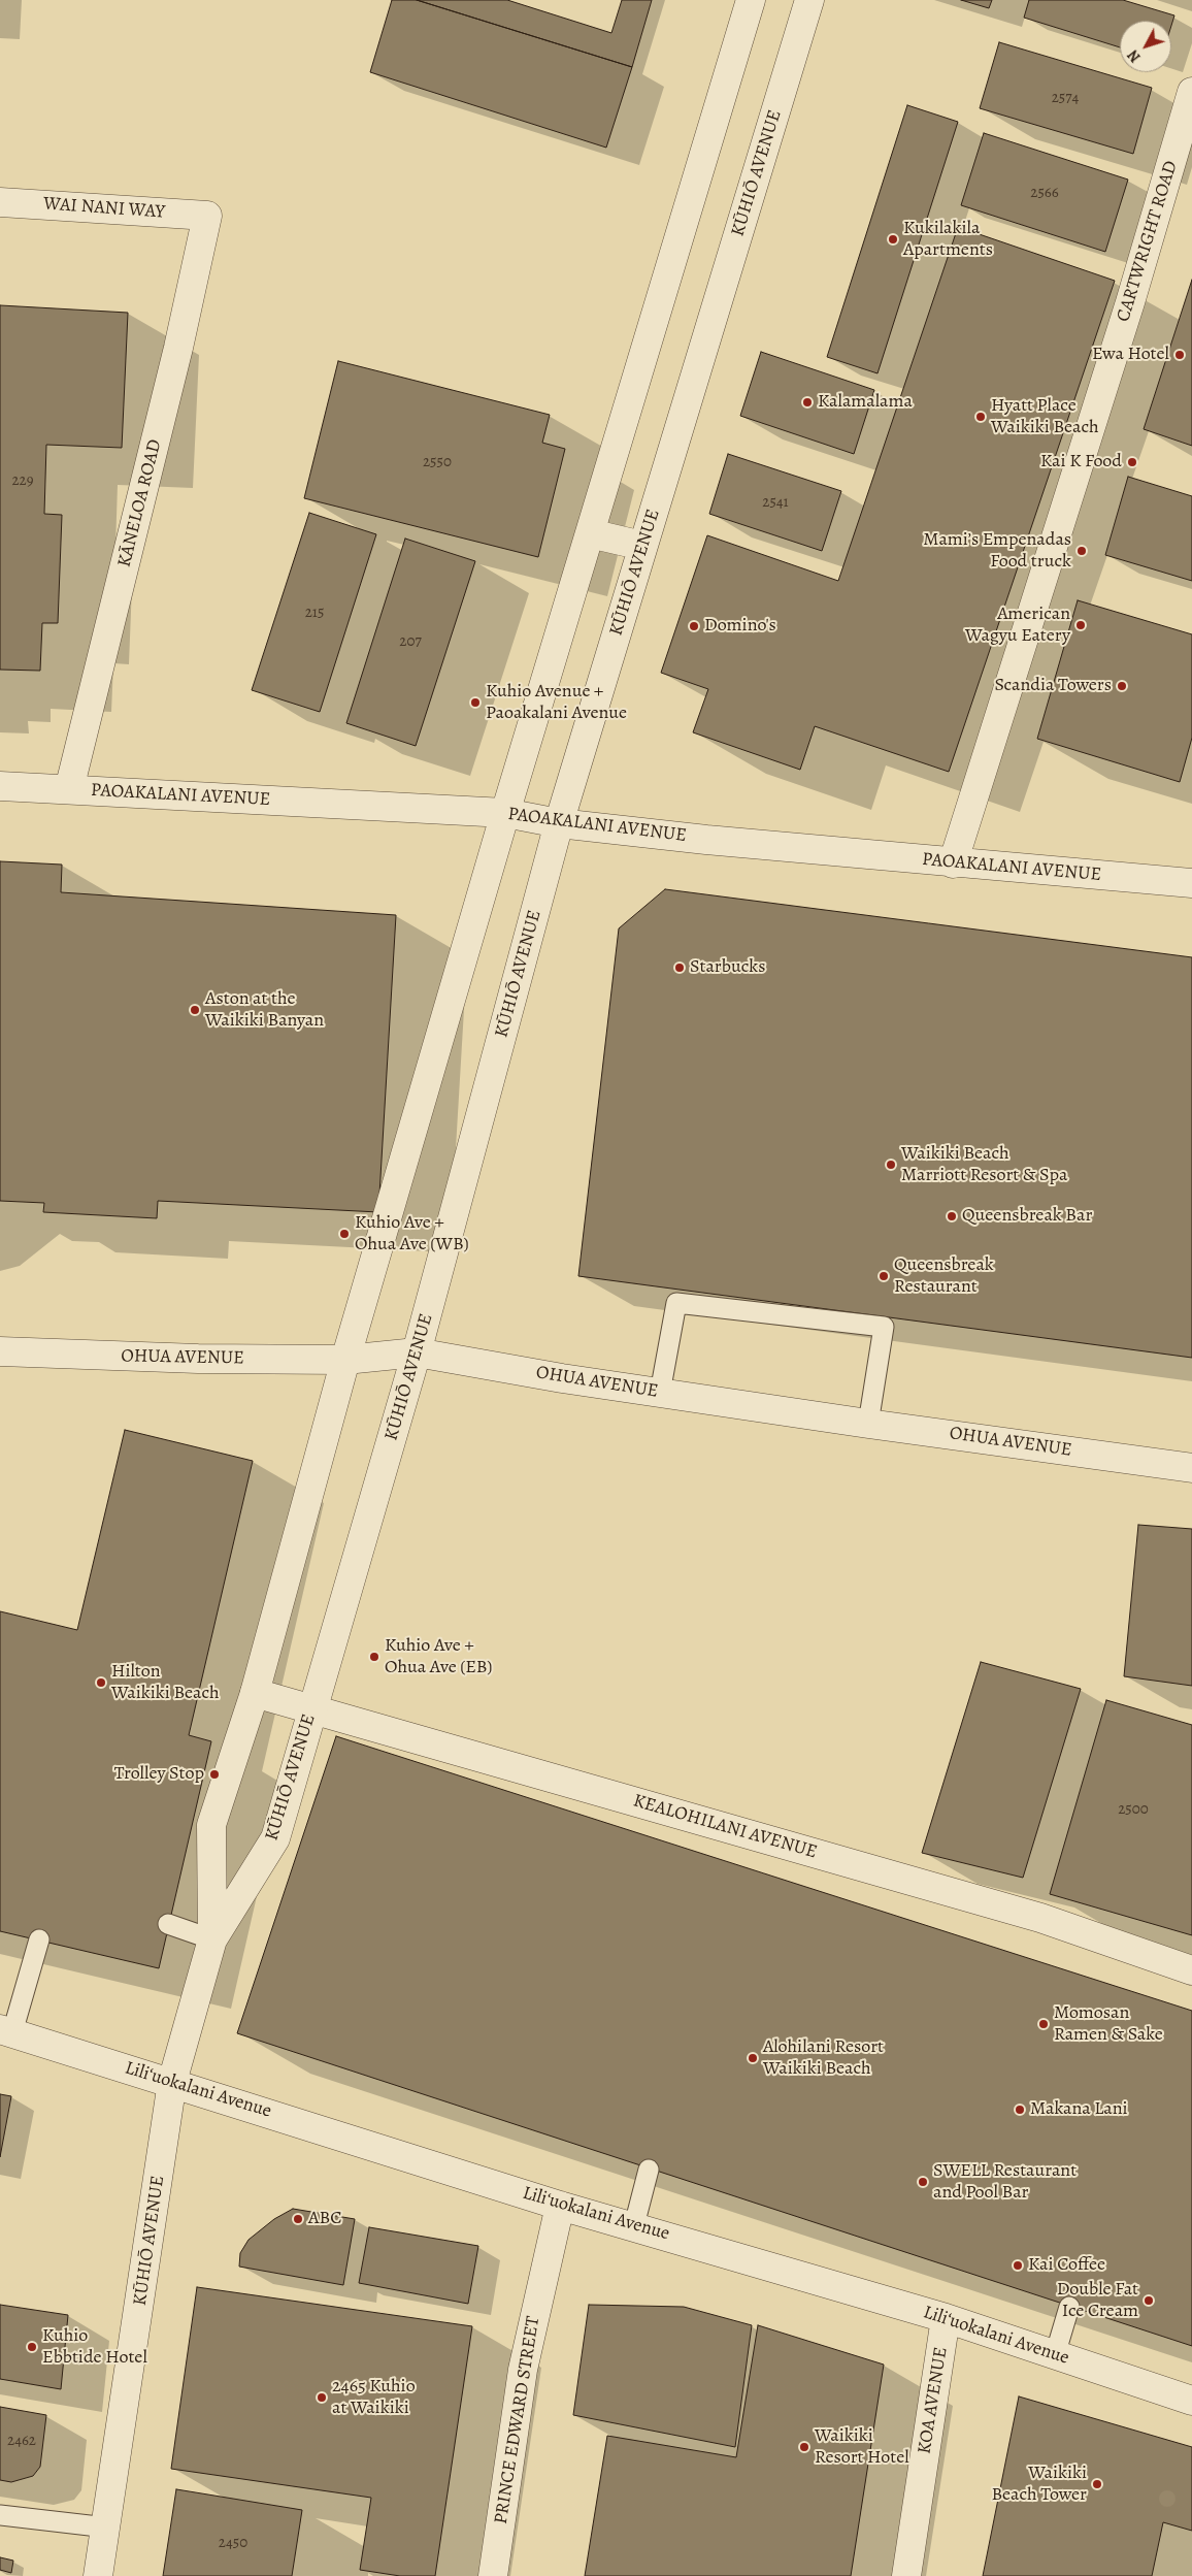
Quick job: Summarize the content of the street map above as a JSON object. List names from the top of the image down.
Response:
{
  "streets": {
    "street": [
      "KŪHIŌ AVENUE",
      "WAI NANI WAY",
      "CARTWRIGHT ROAD",
      "KĀNELOA ROAD",
      "PAOAKALANI AVENUE",
      "OHUA AVENUE",
      "KEALOHILANI AVENUE",
      "Liliʻuokalani Avenue",
      "KOA AVENUE",
      "PRINCE EDWARD STREET"
    ]
  },
  "crossings": [
    ["KŪHIŌ AVENUE", "PAOAKALANI AVENUE"],
    ["KŪHIŌ AVENUE", "OHUA AVENUE"],
    ["KŪHIŌ AVENUE", "KEALOHILANI AVENUE"],
    ["KŪHIŌ AVENUE", "Liliʻuokalani Avenue"],
    ["WAI NANI WAY", "KĀNELOA ROAD"],
    ["CARTWRIGHT ROAD", "PAOAKALANI AVENUE"],
    ["KĀNELOA ROAD", "PAOAKALANI AVENUE"],
    ["Liliʻuokalani Avenue", "KOA AVENUE"],
    ["Liliʻuokalani Avenue", "PRINCE EDWARD STREET"]
  ],
  "places": [
    "Kukilakila Apartments",
    "Ewa Hotel",
    "Kalamalama",
    "Hyatt Place Waikiki Beach",
    "Kai K Food",
    "Mami’s Empenadas Food truck",
    "American Wagyu Eatery",
    "Domino's",
    "Scandia Towers",
    "Kuhio Avenue + Paoakalani Avenue",
    "Starbucks",
    "Aston at the Waikiki Banyan",
    "Waikiki Beach Marriott Resort & Spa",
    "Queensbreak Bar",
    "Kuhio Ave + Ohua Ave (WB)",
    "Queensbreak Restaurant",
    "Kuhio Ave + Ohua Ave (EB)",
    "Hilton Waikiki Beach",
    "Trolley Stop",
    "Momosan Ramen & Sake",
    "Alohilani Resort Waikiki Beach",
    "Makana Lani",
    "SWELL Restaurant and Pool Bar",
    "ABC",
    "Kai Coffee",
    "Double Fat Ice Cream",
    "Kuhio Ebbtide Hotel",
    "2465 Kuhio at Waikiki",
    "Waikiki Resort Hotel",
    "Waikiki Beach Tower"
  ],
  "house_numbers": [
    "2574",
    "2566",
    "2550",
    "229",
    "2541",
    "215",
    "207",
    "2500",
    "2462",
    "2450"
  ],
  "north": "bottom left"
}
